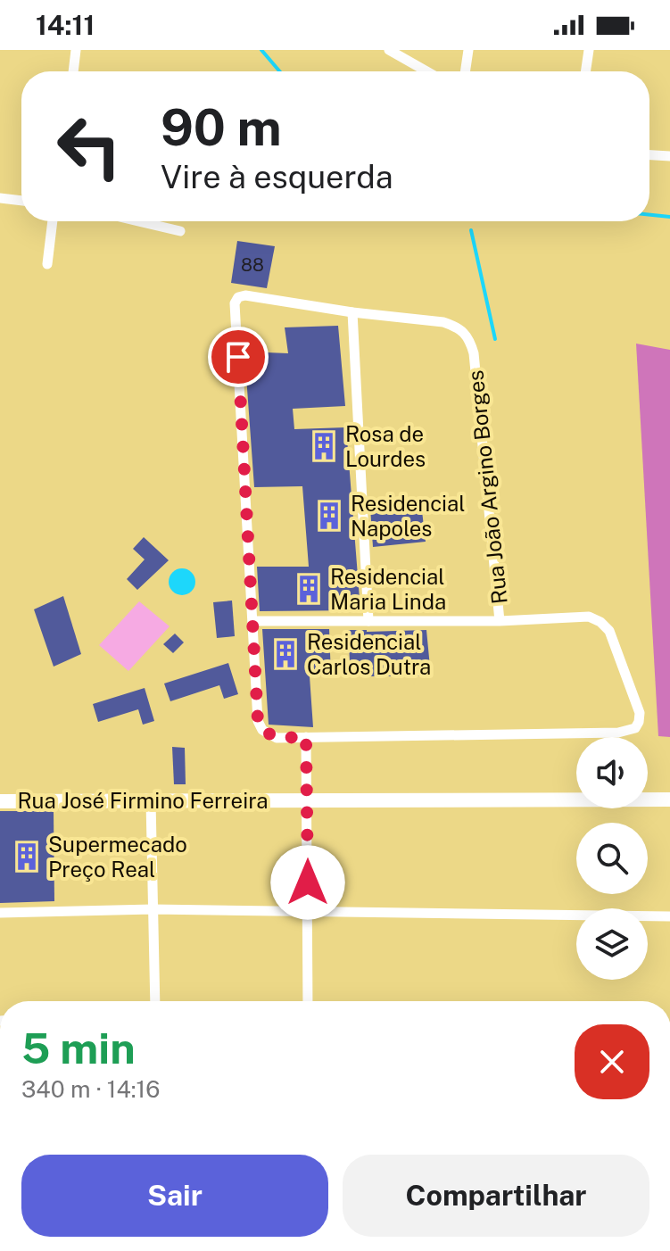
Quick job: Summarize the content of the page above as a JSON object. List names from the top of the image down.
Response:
{
  "streets": {
    "main road": ["Rua José Firmino Ferreira"],
    "street": ["Rua João Argino Borges"]
  },
  "places": {
    "building": [
      "Rosa de Lourdes",
      "Residencial Napoles",
      "Residencial Maria Linda",
      "Residencial Carlos Dutra",
      "Supermecado Preço Real"
    ]
  },
  "house_numbers": ["88"],
  "page": {
    "status": "14:11",
    "turn": ["90 m", "Vire à esquerda"],
    "heading": ["5 min", "340 m · 14:16"],
    "buttons": ["Sair", "Compartilhar"]
  }
}
